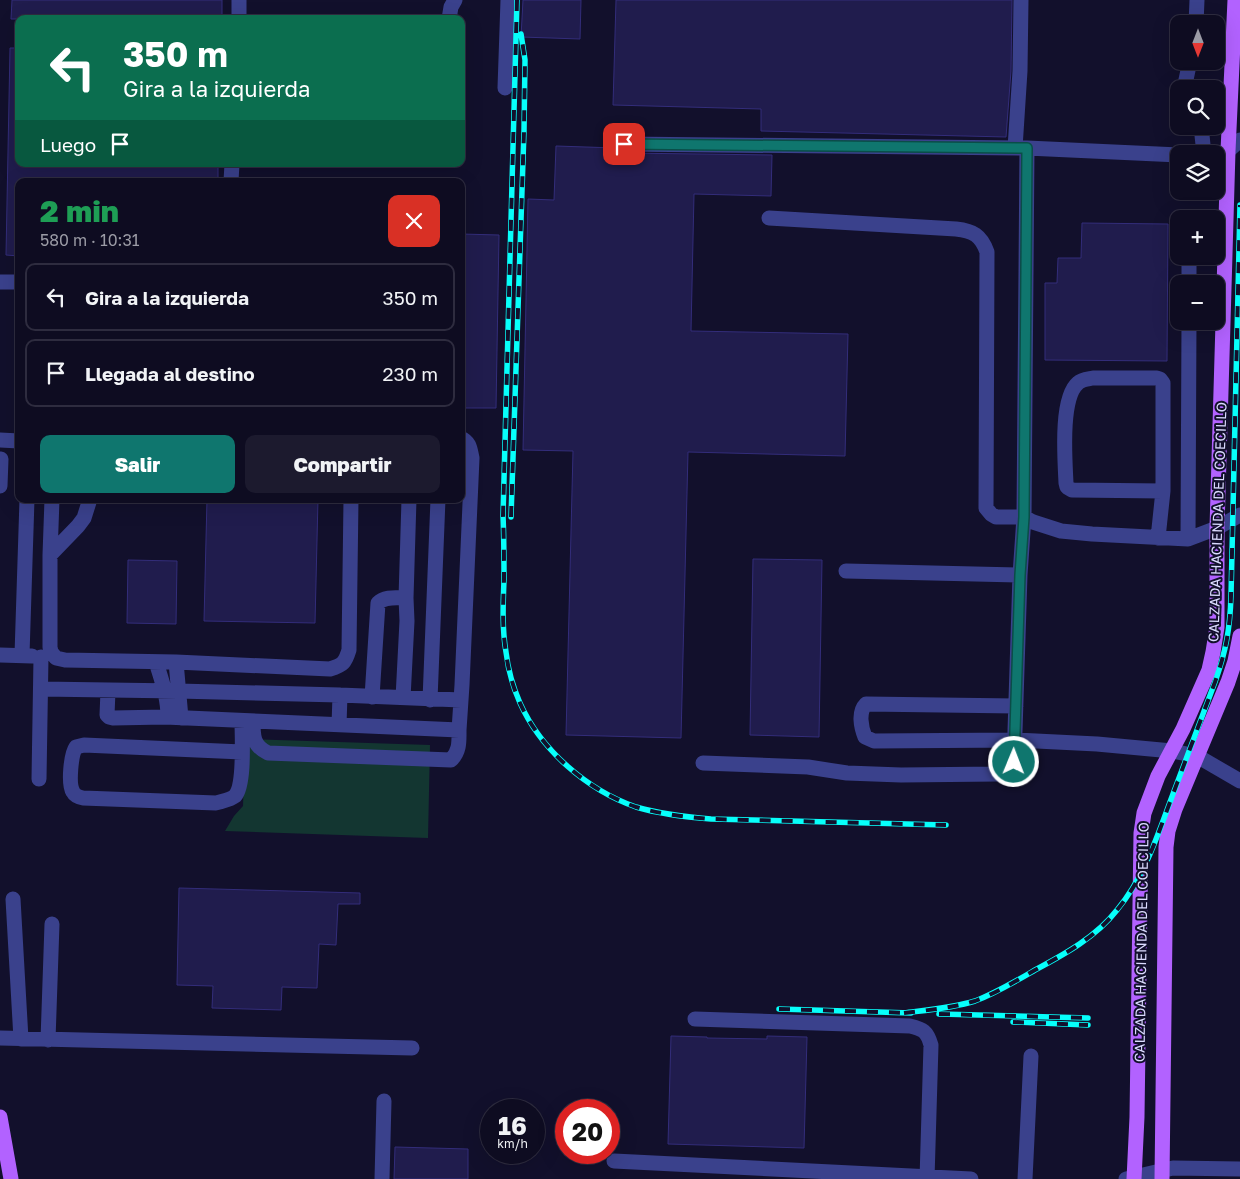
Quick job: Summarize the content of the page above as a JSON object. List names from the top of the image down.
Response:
{
  "streets": {
    "main road": ["CALZADA HACIENDA DEL COECILLO"]
  },
  "north": "bottom",
  "page": {
    "map_buttons": ["+", "−"],
    "turn": ["350 m", "Gira a la izquierda"],
    "then": "Luego",
    "heading": ["2 min", "580 m · 10:31"],
    "list": [
      {
        "name": "Gira a la izquierda",
        "value": "350 m"
      },
      {
        "name": "Llegada al destino",
        "value": "230 m"
      }
    ],
    "buttons": ["Salir", "Compartir"],
    "speed": "16 km/h",
    "limit": "20"
  }
}
